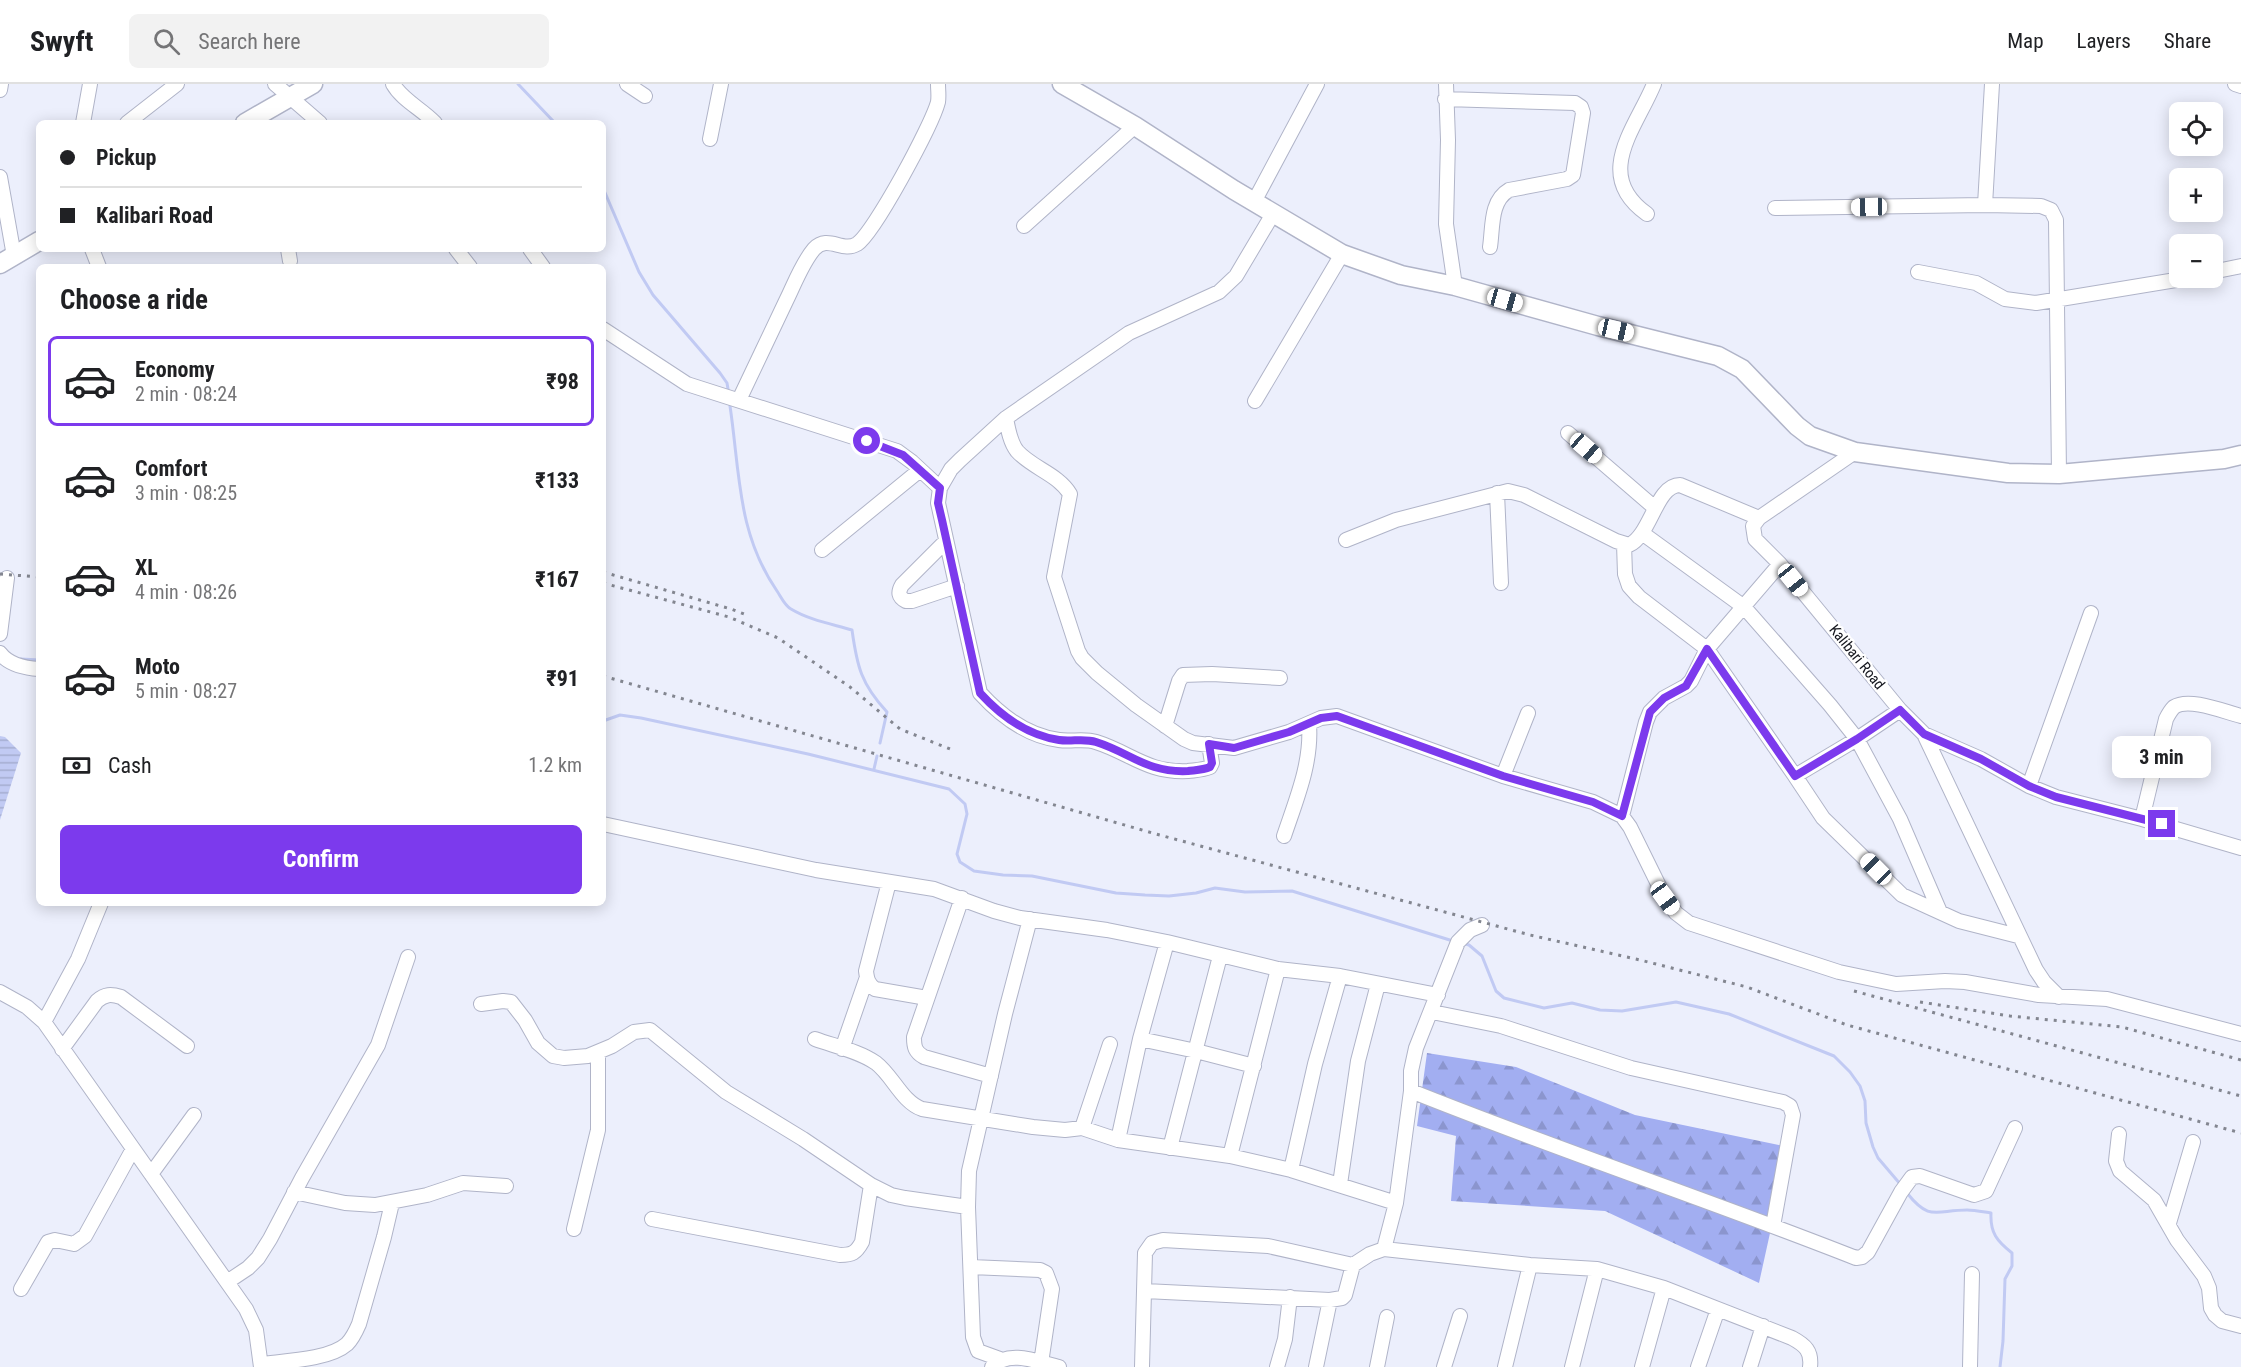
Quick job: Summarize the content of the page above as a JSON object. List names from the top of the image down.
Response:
{
  "streets": {
    "street": ["Kalibari Road"]
  },
  "page": {
    "header": "Swyft",
    "search": "Search here",
    "nav": ["Map", "Layers", "Share"],
    "map_buttons": ["+", "−"],
    "banner": ["Pickup", "Kalibari Road"],
    "heading": "Choose a ride",
    "list": [
      {
        "name": "Economy",
        "note": "2 min · 08:24",
        "value": "₹98"
      },
      {
        "name": "Comfort",
        "note": "3 min · 08:25",
        "value": "₹133"
      },
      {
        "name": "XL",
        "note": "4 min · 08:26",
        "value": "₹167"
      },
      {
        "name": "Moto",
        "note": "5 min · 08:27",
        "value": "₹91"
      }
    ],
    "pay": ["Cash", "1.2 km"],
    "bubble": "3 min",
    "buttons": "Confirm"
  }
}
